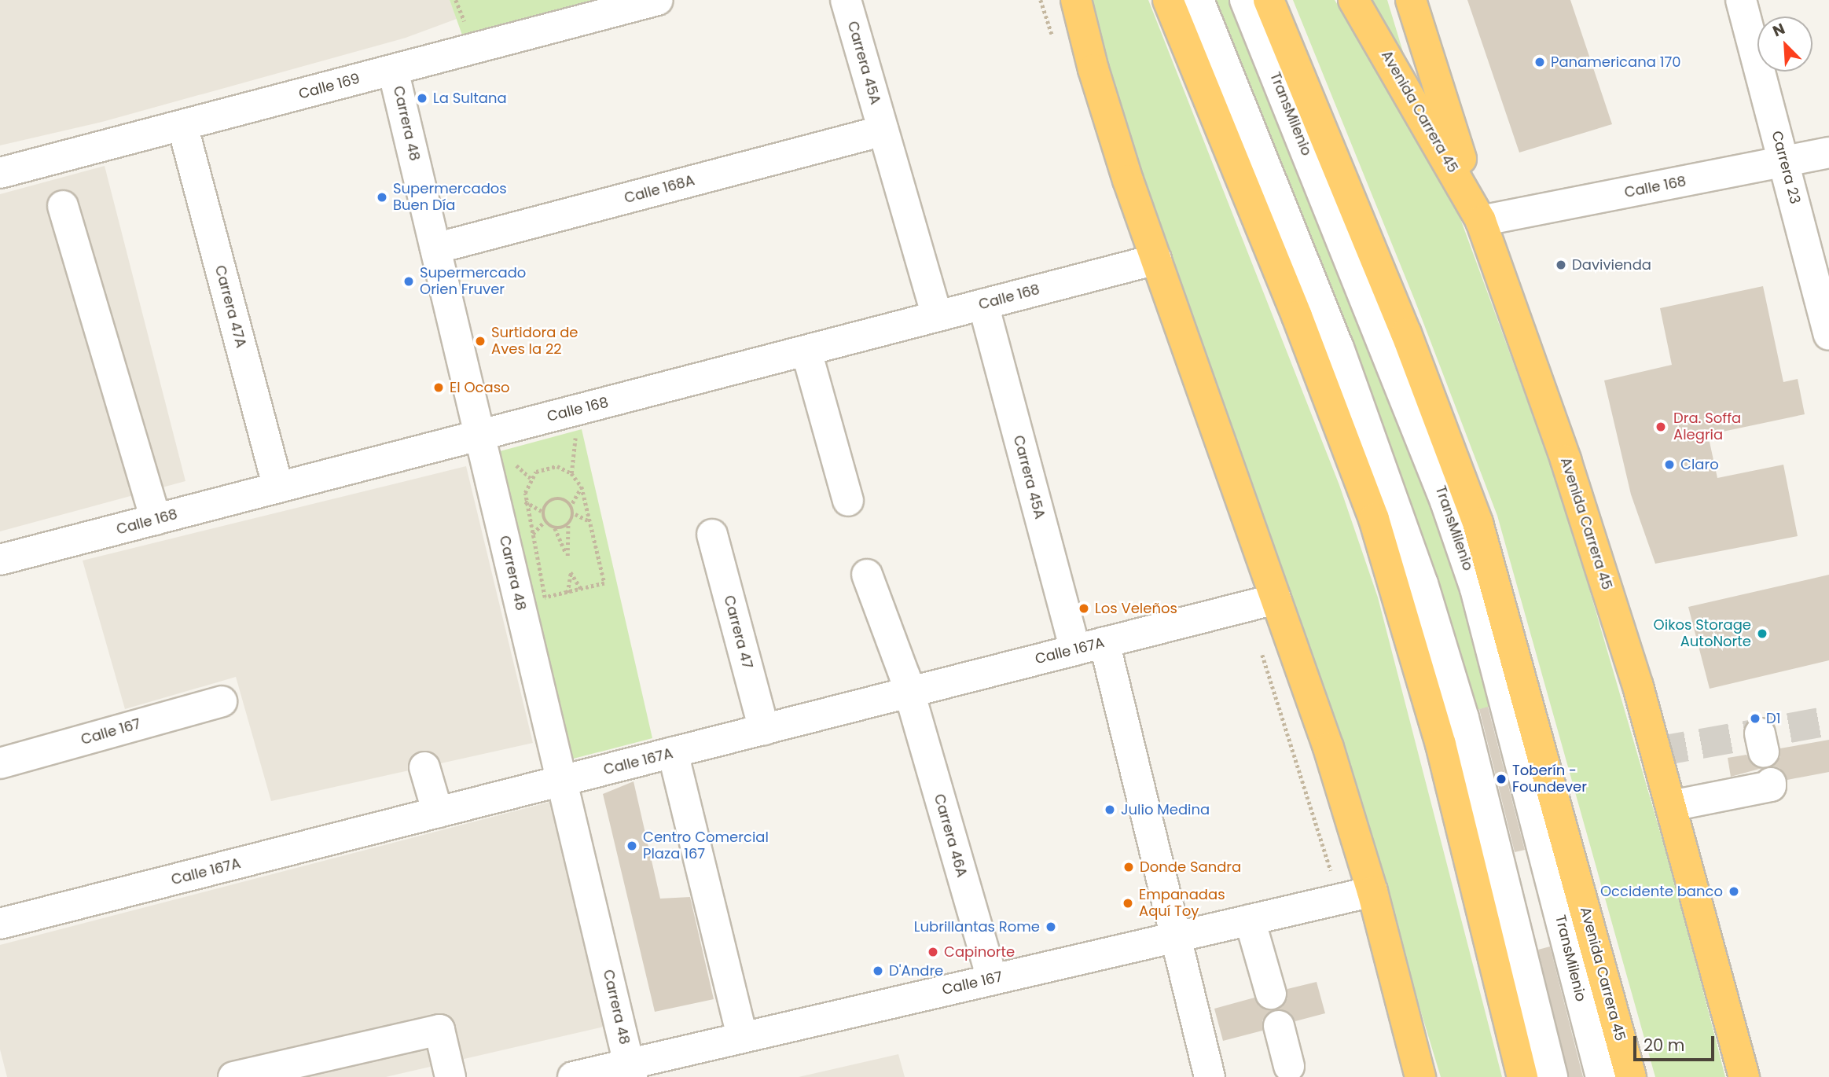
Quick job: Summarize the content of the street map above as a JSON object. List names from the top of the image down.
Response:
{
  "streets": {
    "highway": ["Avenida Carrera 45"],
    "street": [
      "Carrera 45A",
      "Calle 169",
      "TransMilenio",
      "Carrera 48",
      "Carrera 23",
      "Calle 168",
      "Calle 168A",
      "Carrera 47A",
      "Carrera 47",
      "Calle 167A",
      "Calle 167",
      "Carrera 46A"
    ]
  },
  "crossings": [
    ["Carrera 45A", "Calle 168"],
    ["Carrera 45A", "Calle 168A"],
    ["Carrera 45A", "Calle 167A"],
    ["Calle 169", "Carrera 48"],
    ["Calle 169", "Carrera 47A"],
    ["Avenida Carrera 45", "Calle 168"],
    ["Carrera 48", "Calle 168"],
    ["Carrera 48", "Calle 168A"],
    ["Carrera 48", "Calle 167A"],
    ["Carrera 48", "Calle 167"],
    ["Carrera 23", "Calle 168"],
    ["Calle 168", "Carrera 47A"],
    ["Carrera 47", "Calle 167A"],
    ["Calle 167A", "Carrera 46A"],
    ["Calle 167", "Carrera 46A"]
  ],
  "places": [
    "Panamericana 170",
    "La Sultana",
    "Supermercados Buen Día",
    "Davivienda",
    "Supermercado Orien Fruver",
    "Surtidora de Aves la 22",
    "El Ocaso",
    "Dra. Soffa Alegria",
    "Claro",
    "Los Veleños",
    "Oikos Storage AutoNorte",
    "D1",
    "Toberín - Foundever",
    "Julio Medina",
    "Centro Comercial Plaza 167",
    "Donde Sandra",
    "Occidente banco",
    "Empanadas Aquí Toy",
    "Lubrillantas Rome",
    "Capinorte",
    "D'Andre"
  ],
  "scale_bar": "20 m",
  "north": "top left"
}
